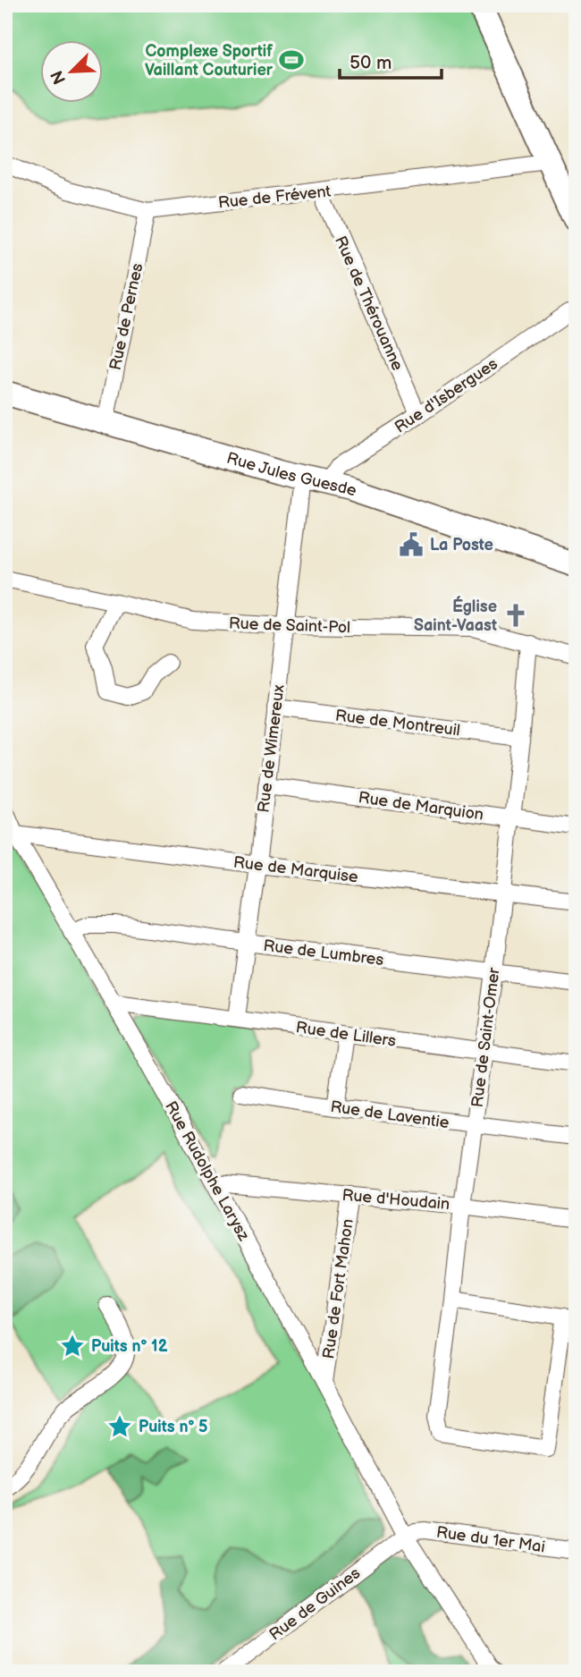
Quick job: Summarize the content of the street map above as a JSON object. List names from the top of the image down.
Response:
{
  "streets": {
    "street": [
      "Rue de Frévent",
      "Rue de Thérouanne",
      "Rue de Pernes",
      "Rue d'Isbergues",
      "Rue Jules Guesde",
      "Rue de Saint-Pol",
      "Rue de Montreuil",
      "Rue de Wimereux",
      "Rue de Marquion",
      "Rue de Marquise",
      "Rue de Lumbres",
      "Rue de Lillers",
      "Rue de Saint-Omer",
      "Rue de Laventie",
      "Rue Rudolphe Larysz",
      "Rue d'Houdain",
      "Rue de Fort Mahon",
      "Rue du 1er Mai",
      "Rue de Guines"
    ]
  },
  "crossings": [
    ["Rue de Frévent", "Rue de Thérouanne"],
    ["Rue de Frévent", "Rue de Pernes"],
    ["Rue de Thérouanne", "Rue d'Isbergues"],
    ["Rue de Pernes", "Rue Jules Guesde"],
    ["Rue d'Isbergues", "Rue Jules Guesde"],
    ["Rue Jules Guesde", "Rue de Wimereux"],
    ["Rue de Saint-Pol", "Rue de Wimereux"],
    ["Rue de Saint-Pol", "Rue de Saint-Omer"],
    ["Rue de Montreuil", "Rue de Wimereux"],
    ["Rue de Montreuil", "Rue de Saint-Omer"],
    ["Rue de Wimereux", "Rue de Marquion"],
    ["Rue de Wimereux", "Rue de Marquise"],
    ["Rue de Wimereux", "Rue de Lumbres"],
    ["Rue de Wimereux", "Rue de Lillers"],
    ["Rue de Marquion", "Rue de Saint-Omer"],
    ["Rue de Marquise", "Rue de Saint-Omer"],
    ["Rue de Marquise", "Rue Rudolphe Larysz"],
    ["Rue de Lumbres", "Rue de Saint-Omer"],
    ["Rue de Lumbres", "Rue Rudolphe Larysz"],
    ["Rue de Lillers", "Rue de Saint-Omer"],
    ["Rue de Lillers", "Rue Rudolphe Larysz"],
    ["Rue de Saint-Omer", "Rue de Laventie"],
    ["Rue de Saint-Omer", "Rue d'Houdain"],
    ["Rue Rudolphe Larysz", "Rue d'Houdain"],
    ["Rue Rudolphe Larysz", "Rue de Fort Mahon"],
    ["Rue Rudolphe Larysz", "Rue du 1er Mai"],
    ["Rue Rudolphe Larysz", "Rue de Guines"],
    ["Rue d'Houdain", "Rue de Fort Mahon"],
    ["Rue du 1er Mai", "Rue de Guines"]
  ],
  "places": {
    "sports": ["Complexe Sportif Vaillant Couturier"],
    "public building": ["La Poste"],
    "church": ["Église Saint-Vaast"],
    "place": ["Puits n° 12", "Puits n° 5"]
  },
  "scale_bar": "50 m",
  "north": "bottom left"
}
